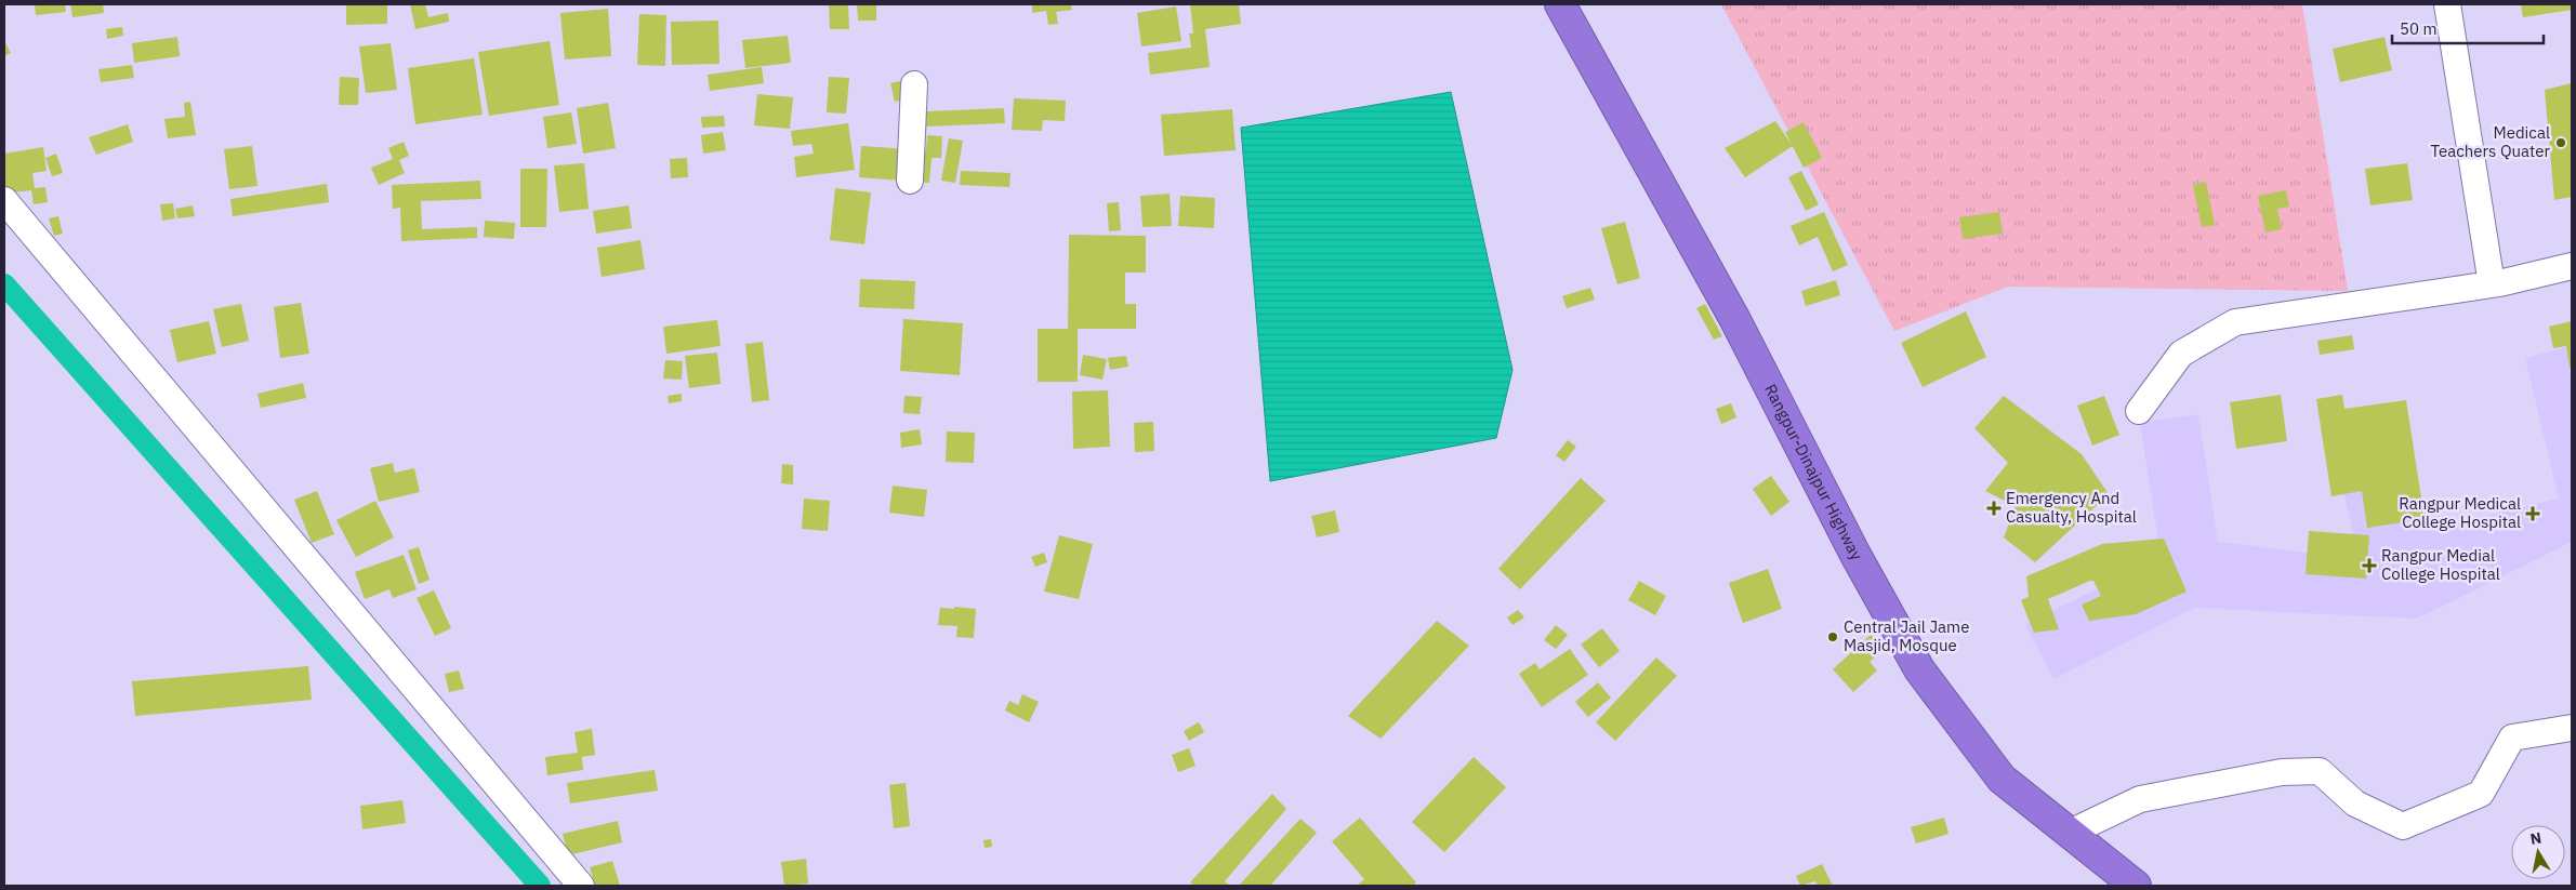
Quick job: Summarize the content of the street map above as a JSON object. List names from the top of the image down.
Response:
{
  "streets": {
    "highway": ["Rangpur-Dinajpur Highway"]
  },
  "places": {
    "other": ["Medical Teachers Quater", "Central Jail Jame Masjid, Mosque"],
    "health": ["Emergency And Casualty, Hospital", "Rangpur Medical College Hospital", "Rangpur Medial College Hospital"]
  },
  "scale_bar": "50 m",
  "north": "top"
}
